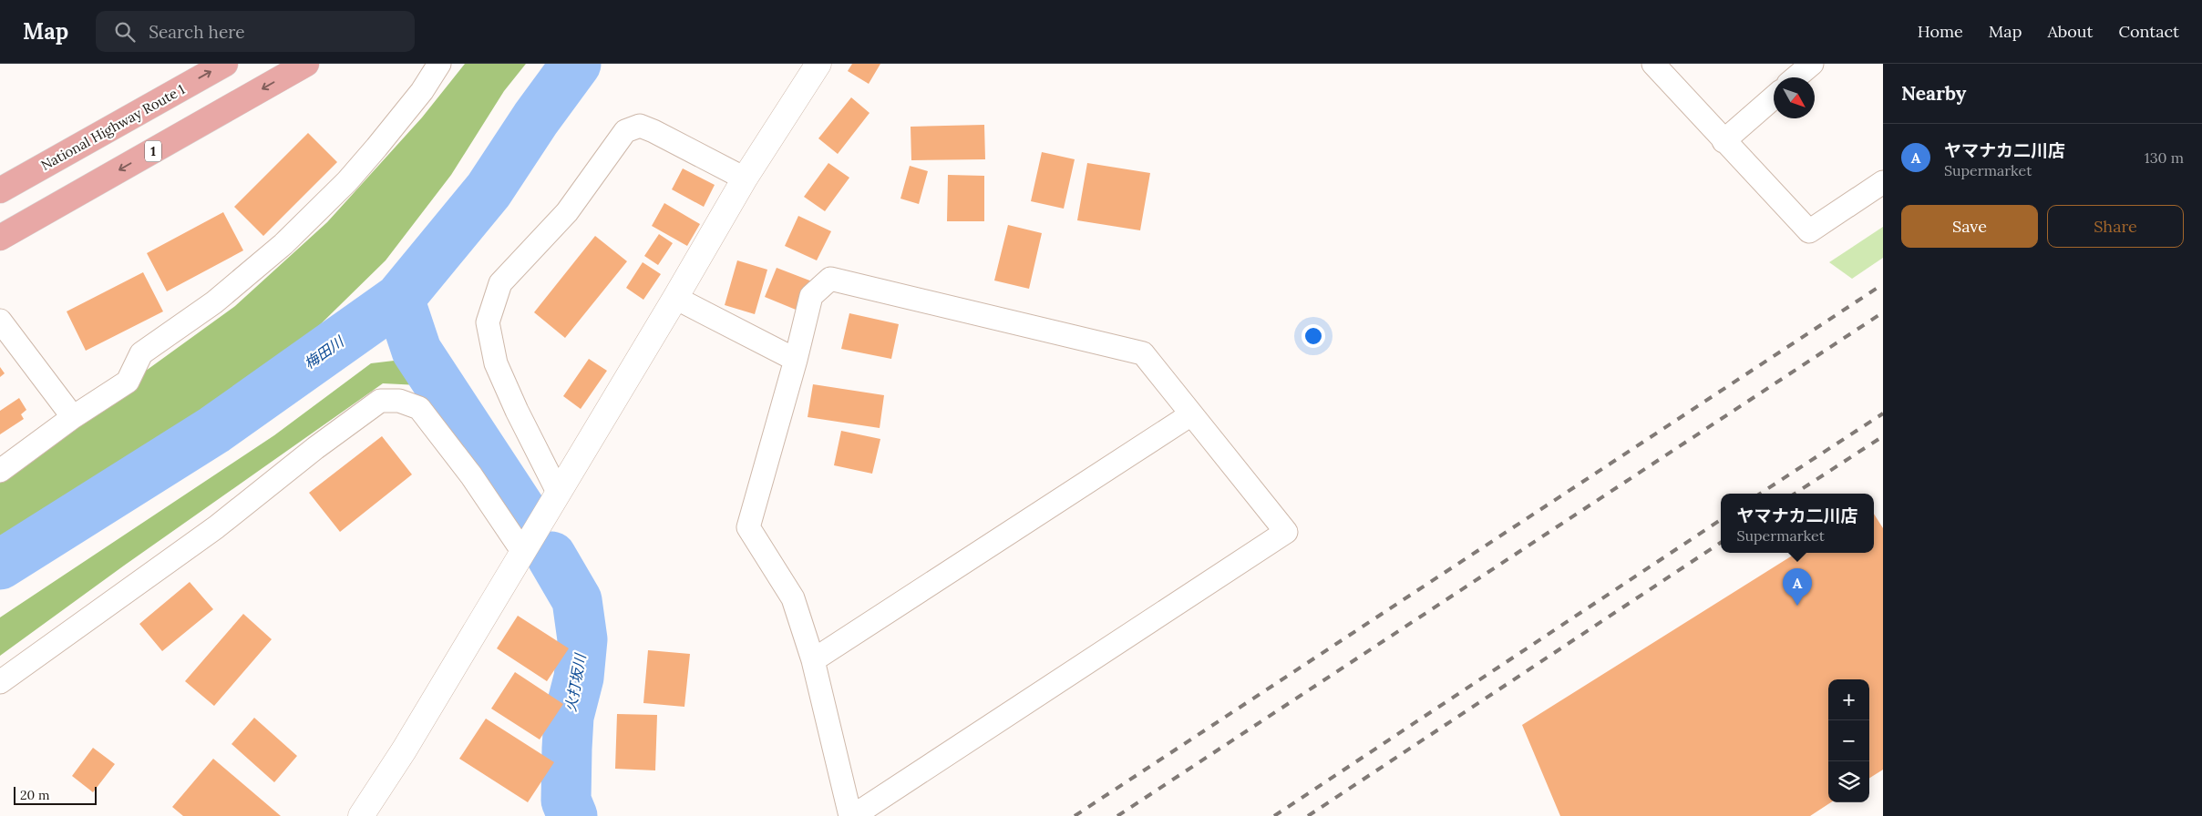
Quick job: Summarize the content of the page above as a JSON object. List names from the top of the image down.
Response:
{
  "streets": {
    "highway": ["National Highway Route 1", "1"]
  },
  "water": ["梅田川", "火打坂川"],
  "scale_bar": "20 m",
  "north": "bottom right",
  "page": {
    "header": "Map",
    "search": "Search here",
    "nav": [
      "Home",
      "Map",
      "About",
      "Contact"
    ],
    "heading": "Nearby",
    "list": [
      {
        "mark": "A",
        "name": "ヤマナカ二川店",
        "note": "Supermarket",
        "value": "130 m"
      }
    ],
    "buttons": ["Save", "Share"],
    "popup": ["ヤマナカ二川店", "Supermarket"],
    "pins": "A",
    "map_buttons": ["+", "−"],
    "scale": "20 m"
  }
}
